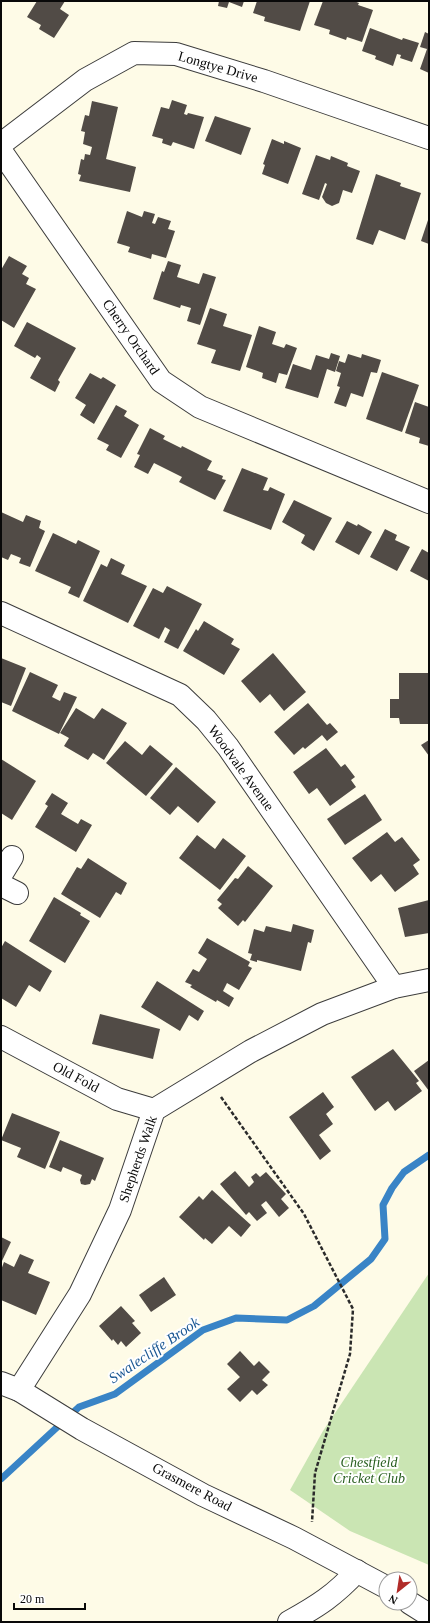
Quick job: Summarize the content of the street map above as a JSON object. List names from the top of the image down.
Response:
{
  "streets": {
    "street": [
      "Longtye Drive",
      "Cherry Orchard",
      "Woodvale Avenue",
      "Old Fold",
      "Shepherds Walk",
      "Grasmere Road"
    ]
  },
  "crossings": [
    ["Woodvale Avenue", "Shepherds Walk"],
    ["Old Fold", "Shepherds Walk"],
    ["Shepherds Walk", "Grasmere Road"]
  ],
  "water": ["Swalecliffe Brook"],
  "parks": ["Chestfield Cricket Club"],
  "scale_bar": "20 m",
  "north": "bottom left"
}
